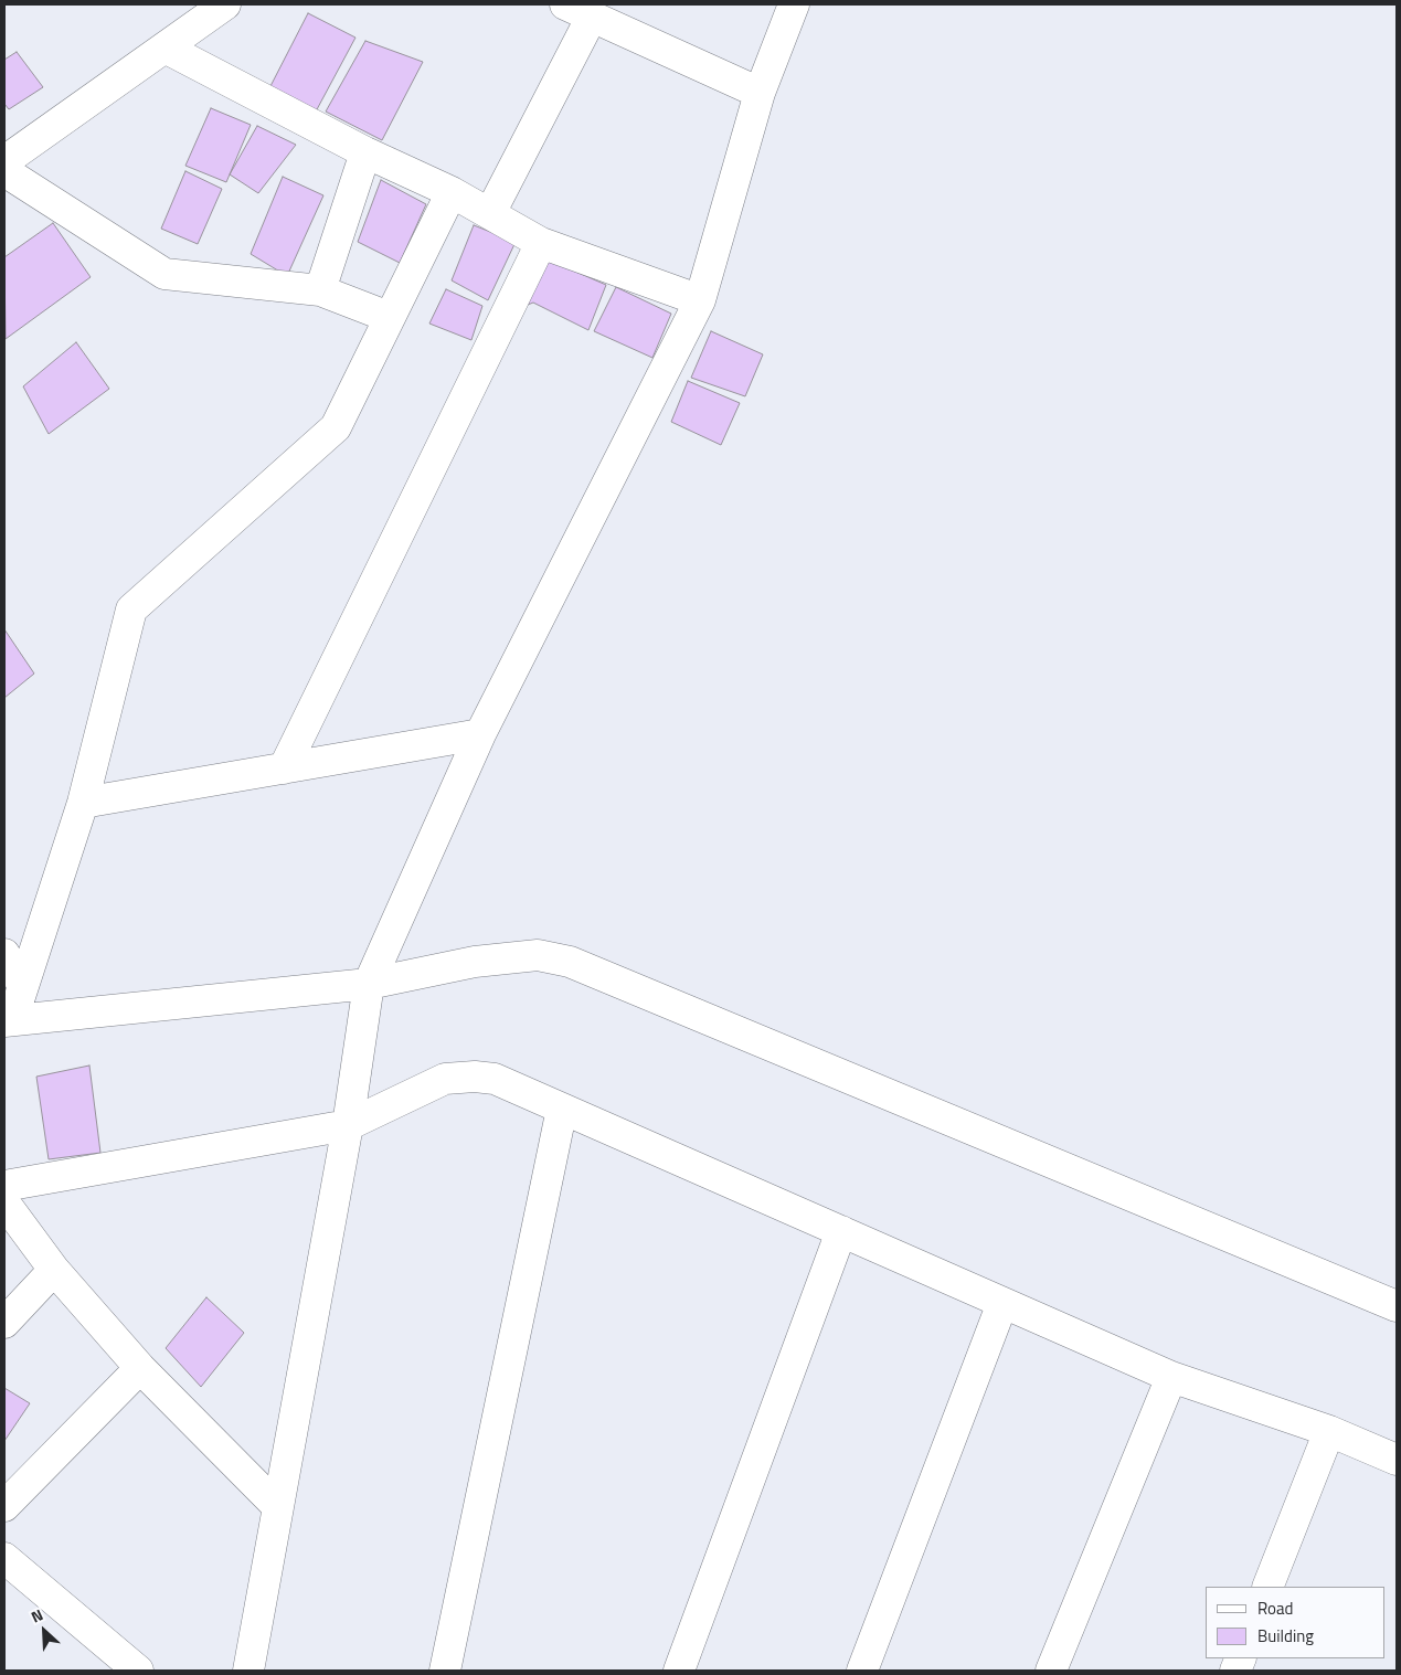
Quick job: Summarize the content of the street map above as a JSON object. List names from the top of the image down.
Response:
{
  "legend": ["Road", "Building"],
  "north": "top left"
}
